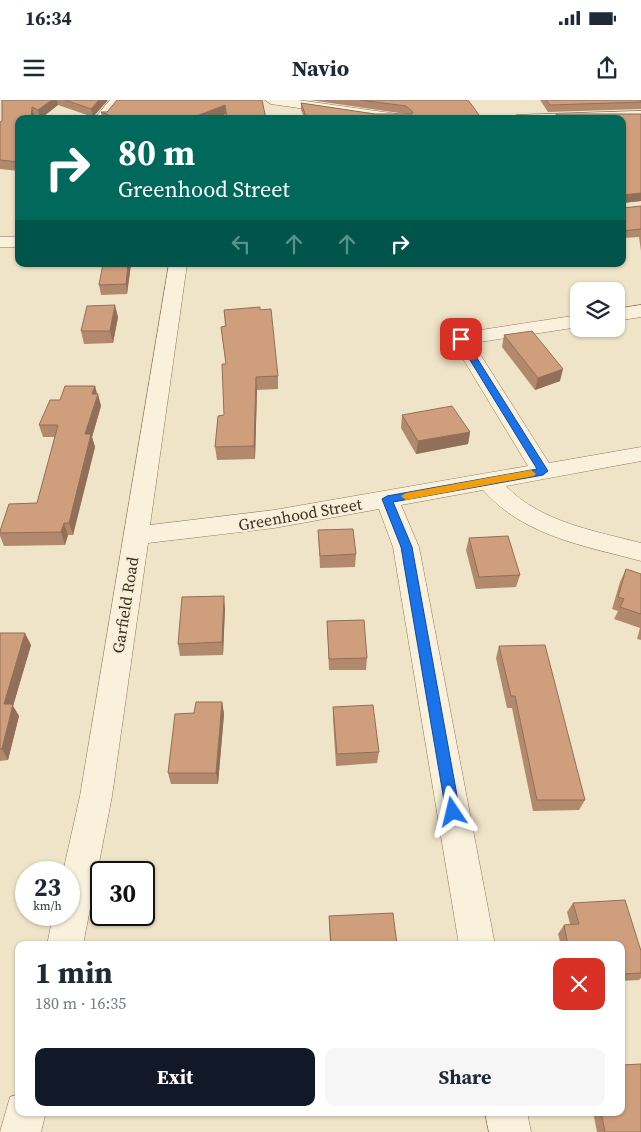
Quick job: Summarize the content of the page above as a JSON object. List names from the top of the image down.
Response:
{
  "streets": {
    "street": ["Greenhood Street", "Garfield Road"]
  },
  "crossings": [
    ["Greenhood Street", "Garfield Road"]
  ],
  "page": {
    "status": "16:34",
    "header": "Navio",
    "turn": ["80 m", "Greenhood Street"],
    "speed": "23 km/h",
    "limit": "30",
    "heading": ["1 min", "180 m · 16:35"],
    "buttons": ["Exit", "Share"]
  }
}
